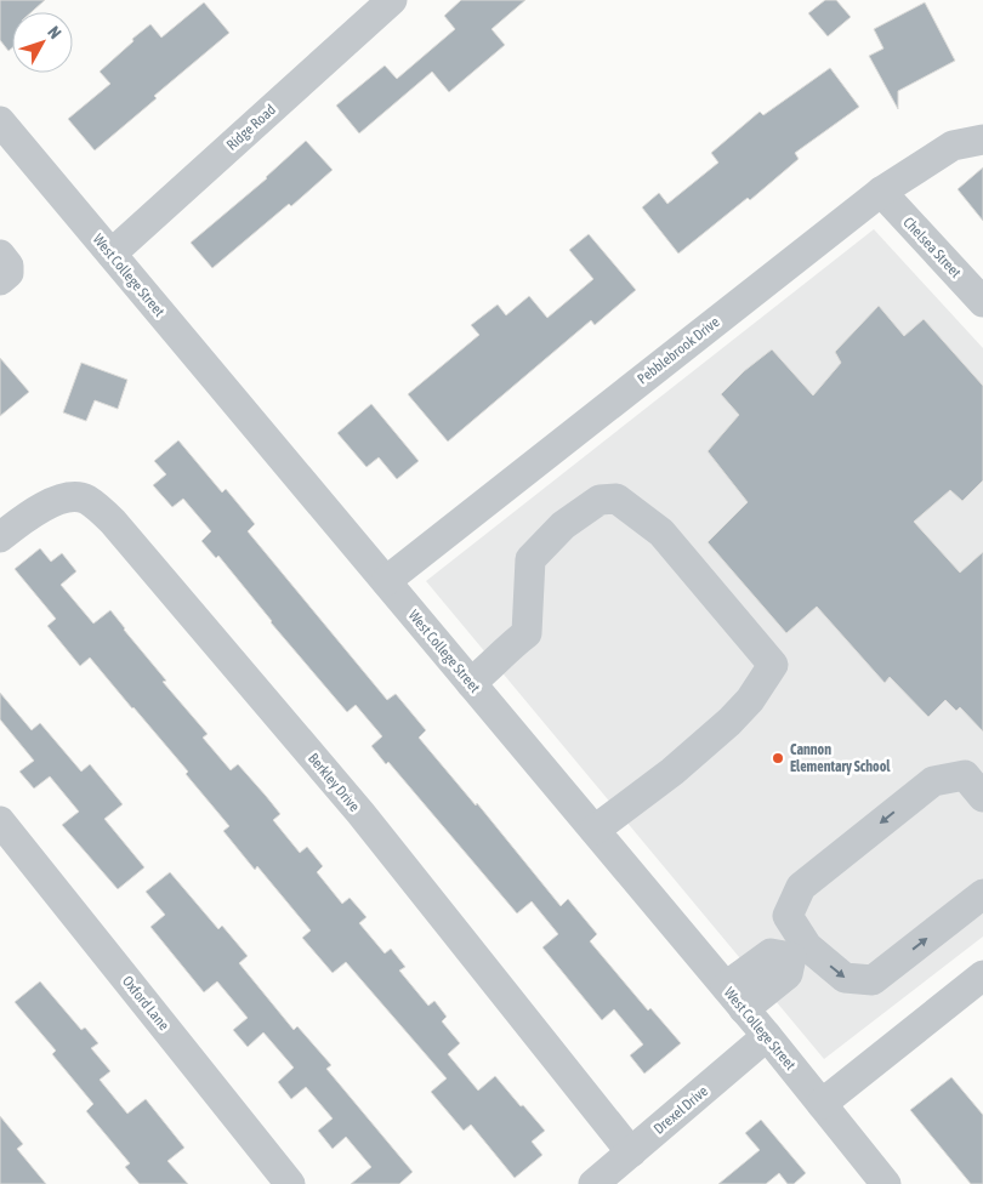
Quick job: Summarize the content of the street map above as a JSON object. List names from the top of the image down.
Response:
{
  "streets": {
    "street": [
      "Ridge Road",
      "Chelsea Street",
      "West College Street",
      "Pebblebrook Drive",
      "Berkley Drive",
      "Oxford Lane",
      "Drexel Drive"
    ]
  },
  "crossings": [
    ["Ridge Road", "West College Street"],
    ["Chelsea Street", "Pebblebrook Drive"],
    ["West College Street", "Pebblebrook Drive"],
    ["West College Street", "Drexel Drive"],
    ["Berkley Drive", "Drexel Drive"]
  ],
  "places": ["Cannon Elementary School"],
  "north": "top right"
}
